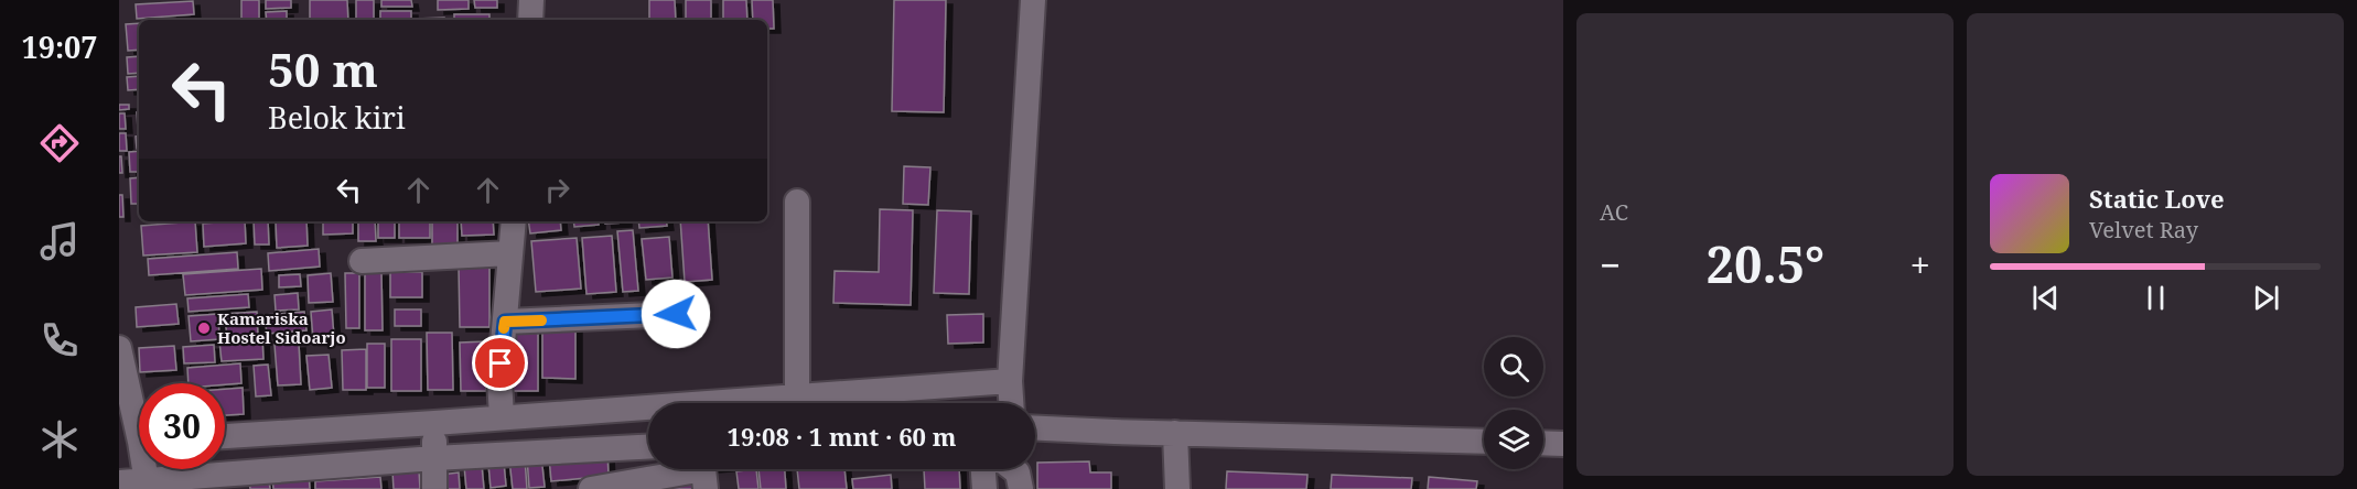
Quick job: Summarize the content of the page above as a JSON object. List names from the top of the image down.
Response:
{
  "places": ["Kamariska Hostel Sidoarjo"],
  "page": {
    "tabs": "19:07",
    "tile": "AC",
    "turn": ["50 m", "Belok kiri"],
    "song": ["Static Love", "Velvet Ray"],
    "heat": ["−", "20.5°", "+"],
    "limit": "30",
    "trip": "19:08 · 1 mnt · 60 m"
  }
}
